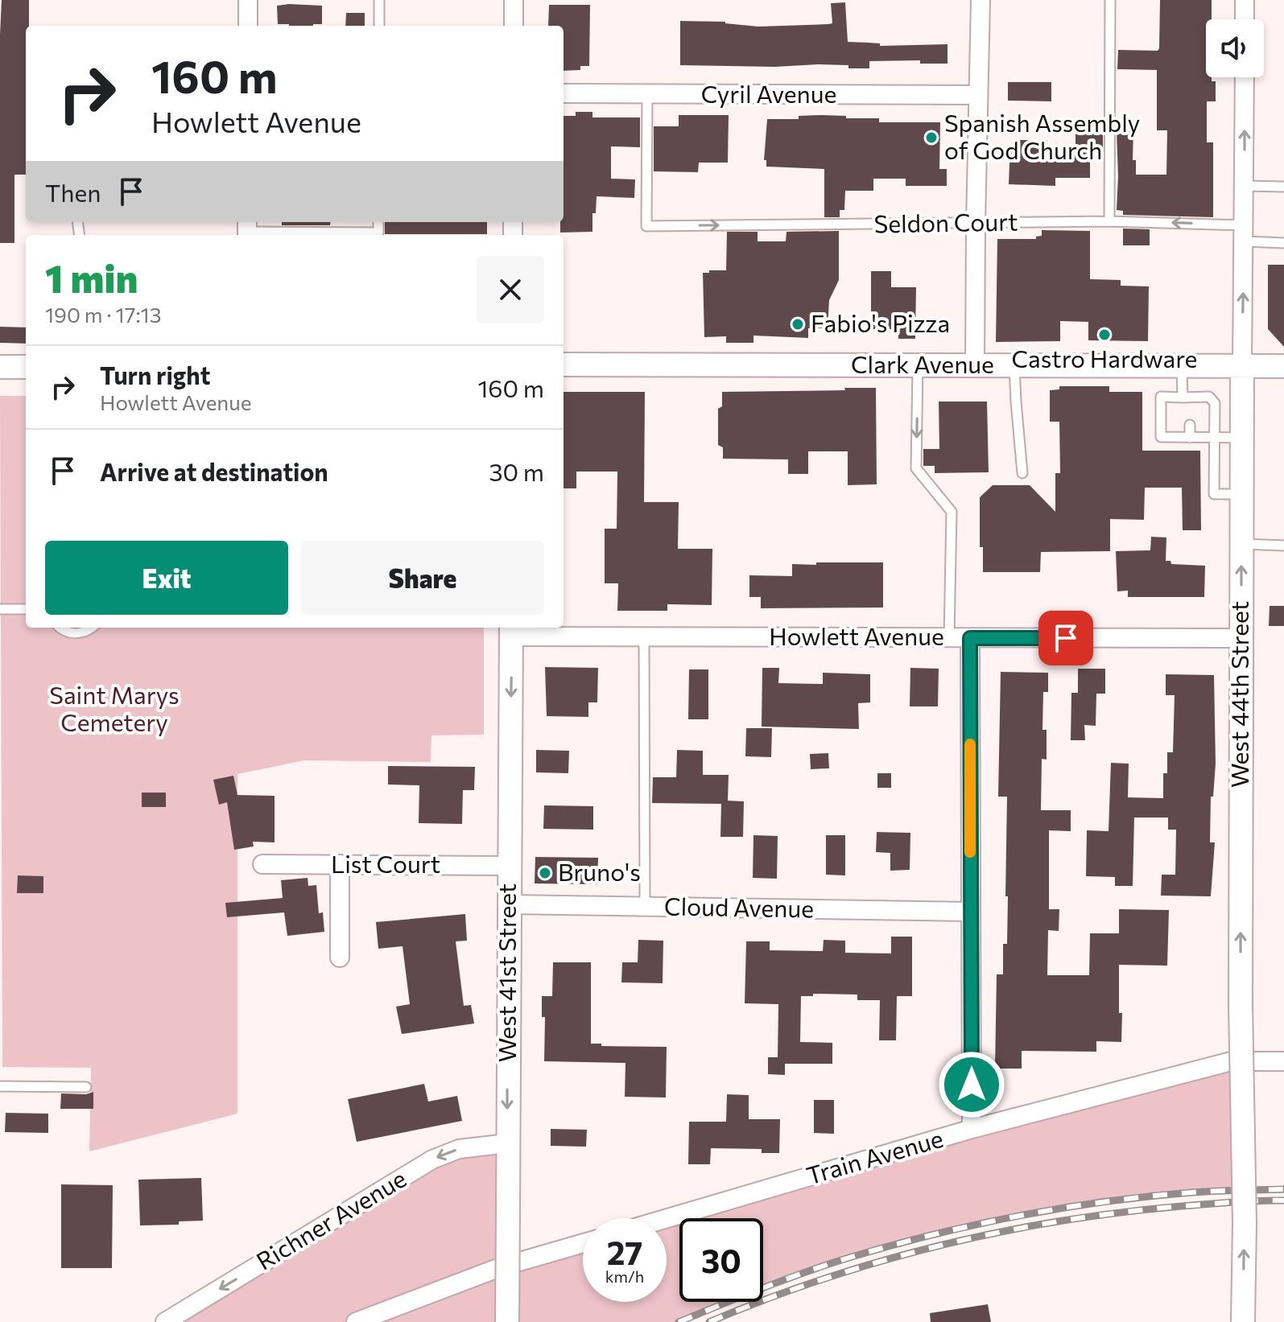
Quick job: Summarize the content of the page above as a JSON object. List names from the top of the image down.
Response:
{
  "streets": {
    "street": [
      "Cyril Avenue",
      "Clark Avenue",
      "Howlett Avenue",
      "West 44th Street",
      "List Court",
      "Cloud Avenue",
      "West 41st Street",
      "Train Avenue",
      "Richner Avenue"
    ],
    "lane": ["Seldon Court"]
  },
  "crossings": [
    ["Cyril Avenue", "Seldon Court"],
    ["Seldon Court", "West 44th Street"],
    ["Clark Avenue", "West 44th Street"],
    ["Howlett Avenue", "West 44th Street"],
    ["Howlett Avenue", "West 41st Street"],
    ["List Court", "West 41st Street"],
    ["Cloud Avenue", "West 41st Street"],
    ["West 41st Street", "Richner Avenue"]
  ],
  "one_way": ["West 44th Street", "West 41st Street"],
  "parks": ["Saint Marys Cemetery"],
  "places": [
    "Spanish Assembly of God Church",
    "Fabio's Pizza",
    "Castro Hardware",
    "Bruno's"
  ],
  "page": {
    "turn": ["160 m", "Howlett Avenue"],
    "then": "Then",
    "heading": ["1 min", "190 m · 17:13"],
    "list": [
      {
        "name": "Turn right",
        "note": "Howlett Avenue",
        "value": "160 m"
      },
      {
        "name": "Arrive at destination",
        "value": "30 m"
      }
    ],
    "buttons": ["Exit", "Share"],
    "speed": "27 km/h",
    "limit": "30"
  }
}
